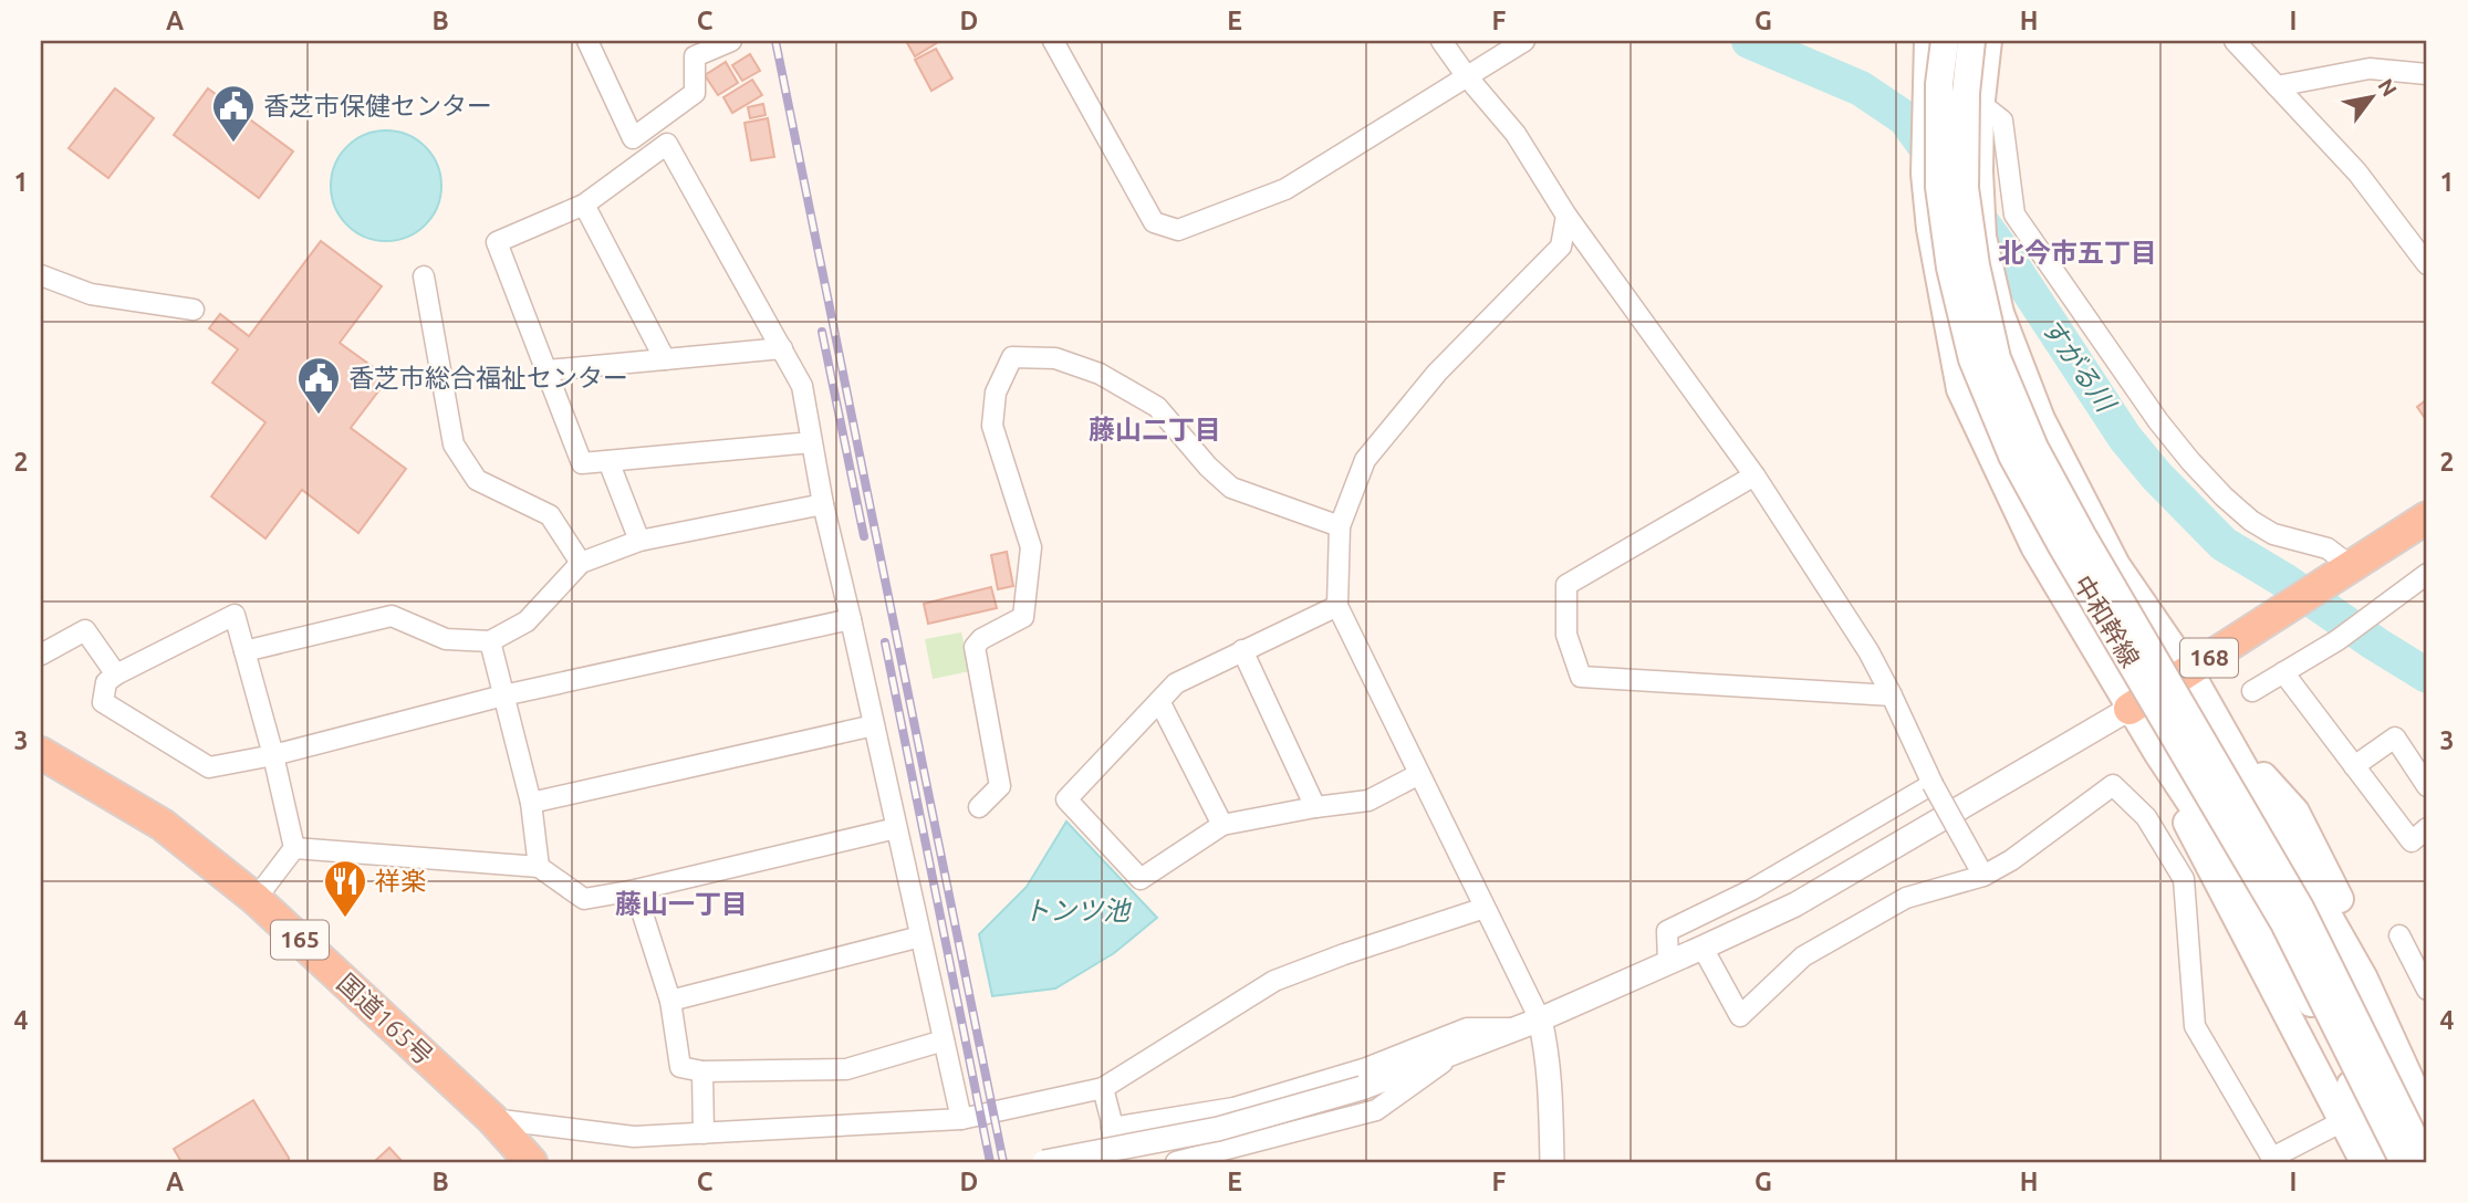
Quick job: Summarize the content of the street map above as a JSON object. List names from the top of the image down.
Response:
{
  "streets": {
    "highway": ["168", "165", "国道165号"],
    "main road": ["中和幹線"]
  },
  "districts": ["北今市五丁目", "藤山二丁目", "藤山一丁目"],
  "water": ["すがる川", "トンツ池"],
  "places": {
    "public building": ["香芝市保健センター", "香芝市総合福祉センター"],
    "restaurant": ["祥楽"]
  },
  "north": "top right",
  "grid": {
    "columns": [
      "A",
      "B",
      "C",
      "D",
      "E",
      "F",
      "G",
      "H",
      "I"
    ],
    "rows": [
      "1",
      "2",
      "3",
      "4"
    ]
  }
}
